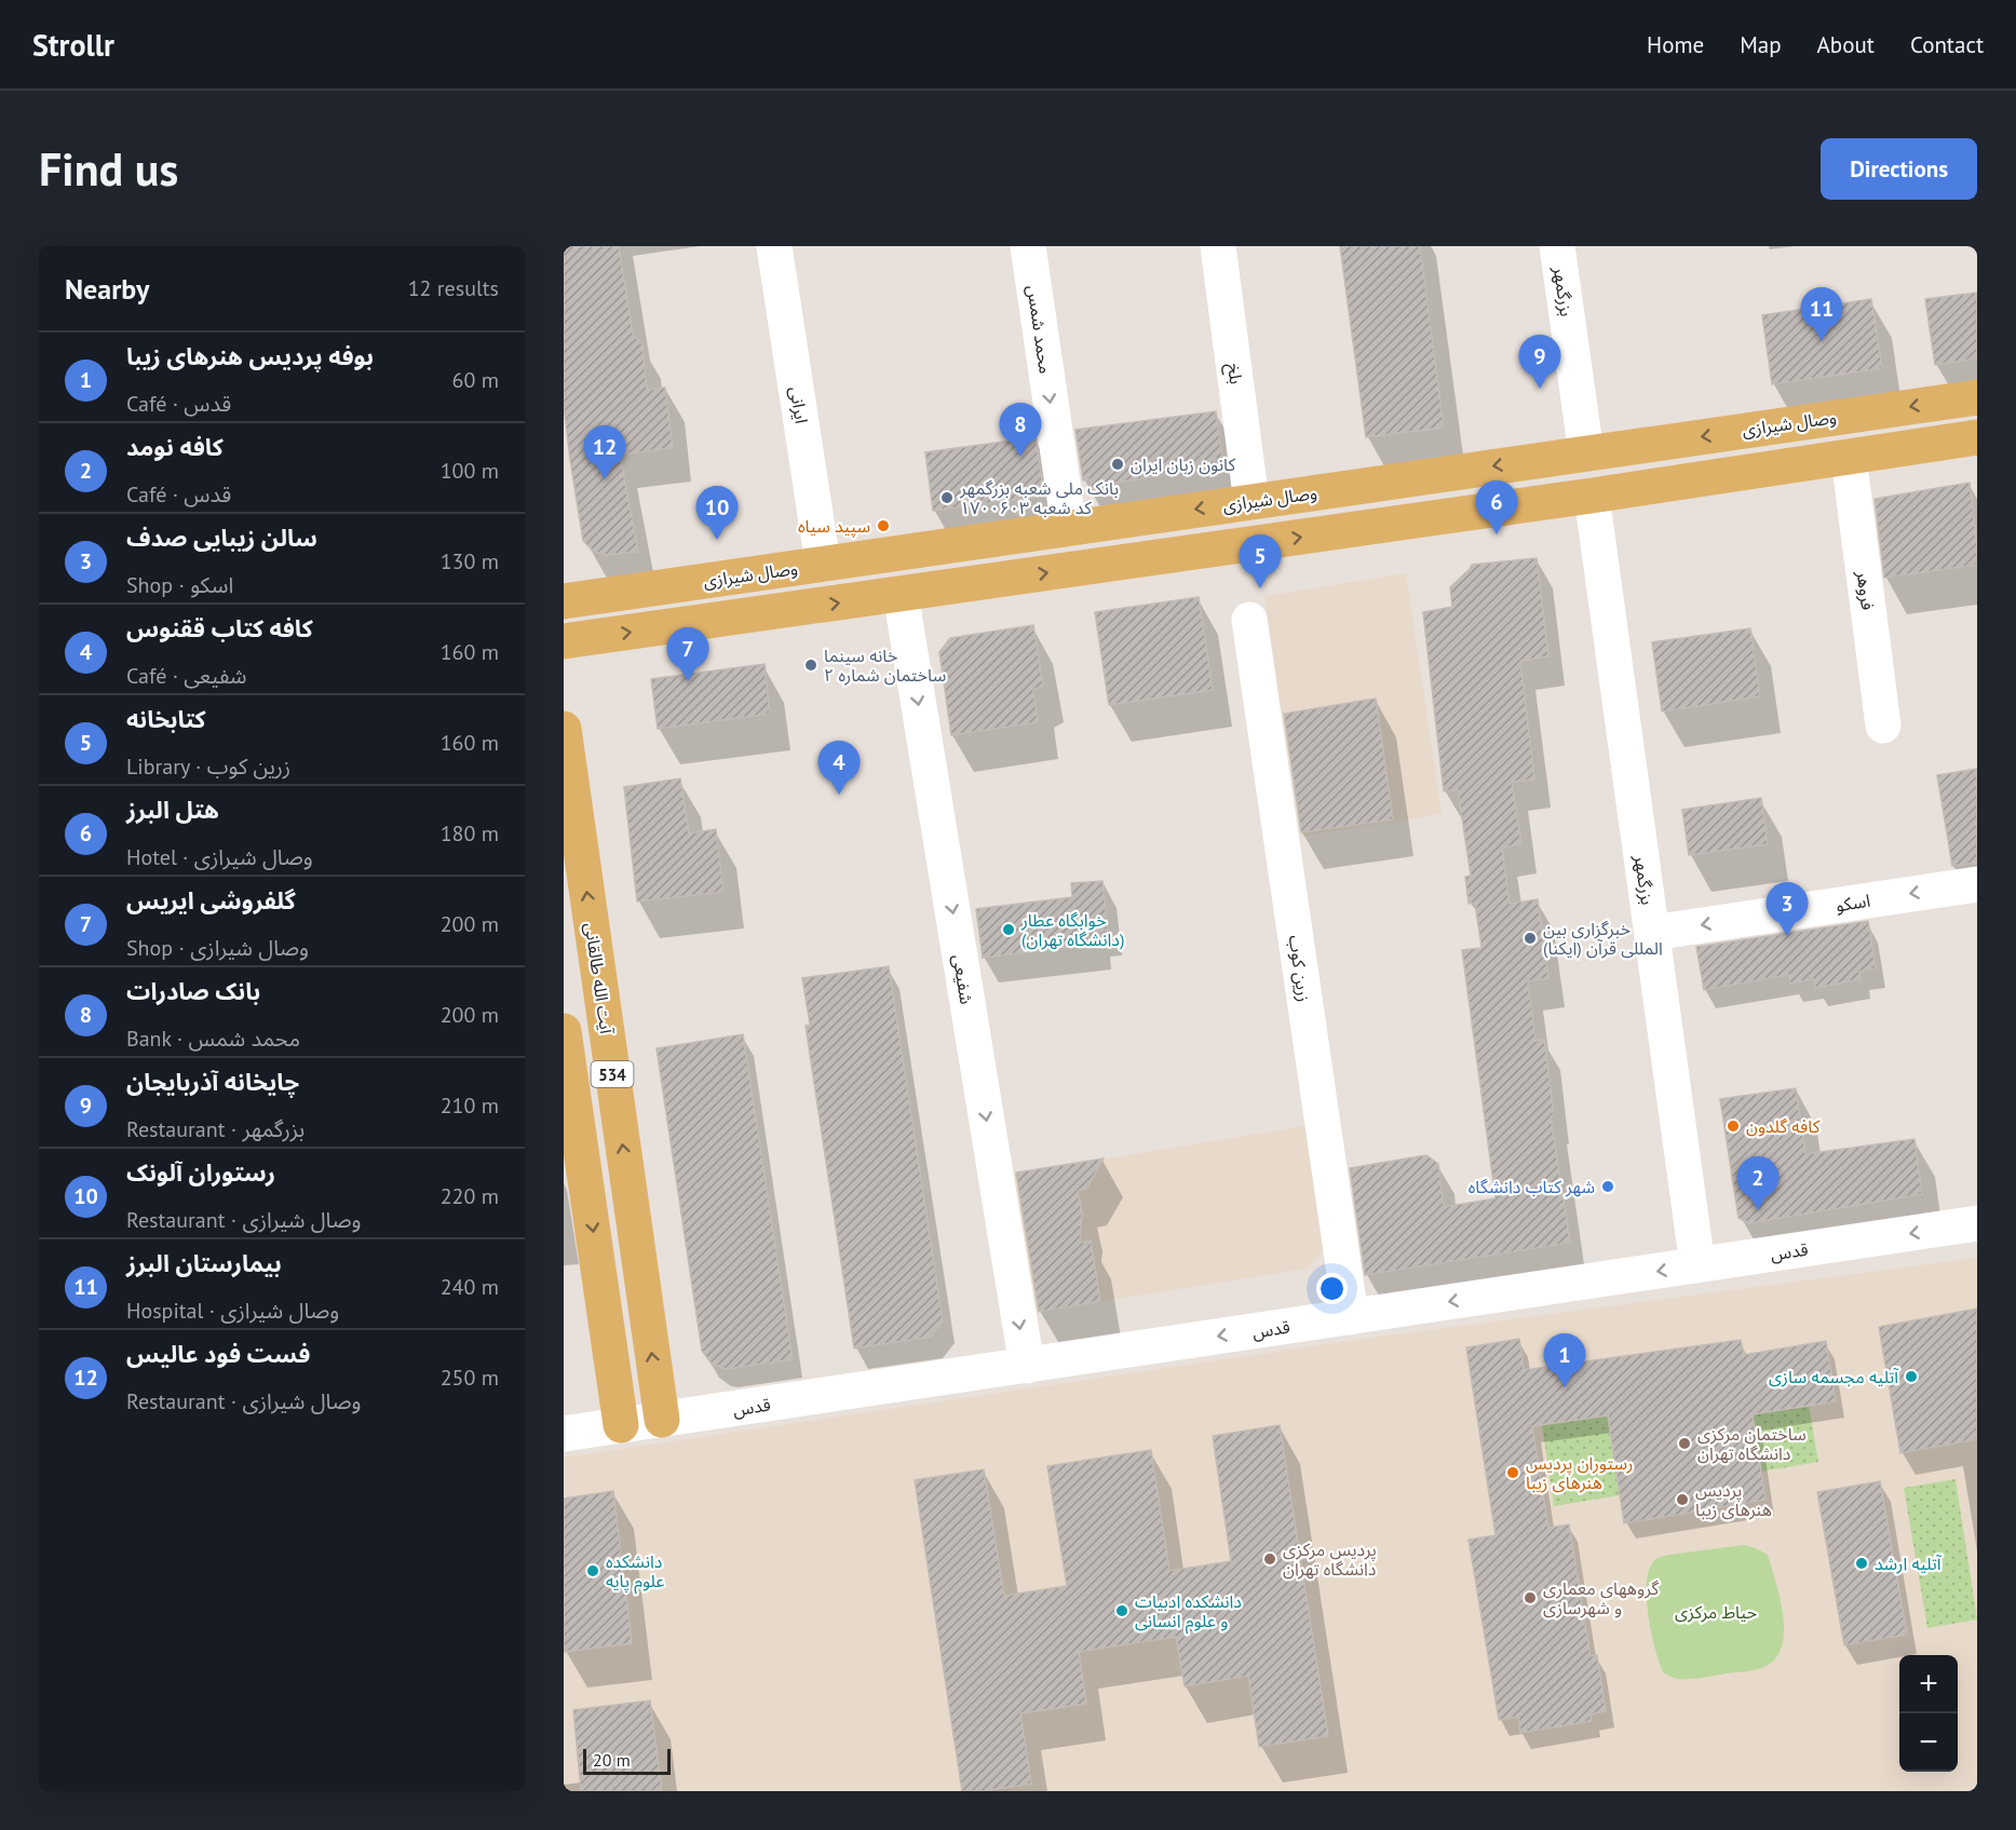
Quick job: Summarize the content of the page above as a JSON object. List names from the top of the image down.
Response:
{
  "streets": {
    "main road": ["وصال شیرازی", "آیت الله طالقانی", "534"],
    "street": [
      "بزرگمهر",
      "محمد شمس",
      "بلخ",
      "ایرانی",
      "فروهر",
      "اسکو",
      "زرین کوب",
      "شفیعی",
      "قدس"
    ]
  },
  "crossings": [
    ["بزرگمهر", "وصال شیرازی"],
    ["بزرگمهر", "اسکو"],
    ["بزرگمهر", "قدس"],
    ["محمد شمس", "وصال شیرازی"],
    ["بلخ", "وصال شیرازی"],
    ["ایرانی", "وصال شیرازی"],
    ["زرین کوب", "قدس"],
    ["آیت الله طالقانی", "قدس"],
    ["شفیعی", "قدس"],
    ["534", "قدس"]
  ],
  "one_way": [
    "محمد شمس",
    "اسکو",
    "شفیعی",
    "قدس"
  ],
  "parks": ["حیاط مرکزی"],
  "places": [
    "کانون زبان ایران",
    "بانک ملی شعبه بزرگمهر کد شعبه ۱۷۰۰۶۰۳",
    "سپید سیاه",
    "خانه سینما ساختمان شماره ۲",
    "خوابگاه عطار (دانشگاه تهران)",
    "خبرگزاری بین المللی قرآن (ایکنا)",
    "کافه گلدون",
    "شهر کتاب دانشگاه",
    "آتلیه مجسمه سازی",
    "ساختمان مرکزی دانشگاه تهران",
    "رستوران پردیس هنرهای زیبا",
    "پردیس هنرهای زیبا",
    "پردیس مرکزی دانشگاه‌ تهران",
    "آتلیه ارشد",
    "دانشکده علوم پایه",
    "گروههای معماری و شهرسازی",
    "دانشکده ادبیات و علوم انسانی"
  ],
  "scale_bar": "20 m",
  "page": {
    "header": "Strollr",
    "nav": [
      "Home",
      "Map",
      "About",
      "Contact"
    ],
    "buttons": "Directions",
    "title": "Find us",
    "heading": ["Nearby", "12 results"],
    "pins": [
      "11",
      "9",
      "8",
      "12",
      "6",
      "10",
      "5",
      "7",
      "4",
      "3",
      "2",
      "1"
    ],
    "list": [
      {
        "mark": "1",
        "name": "بوفه پردیس هنرهای زیبا",
        "note": "Café · قدس",
        "value": "60 m"
      },
      {
        "mark": "2",
        "name": "کافه نومد",
        "note": "Café · قدس",
        "value": "100 m"
      },
      {
        "mark": "3",
        "name": "سالن زیبایی صدف",
        "note": "Shop · اسکو",
        "value": "130 m"
      },
      {
        "mark": "4",
        "name": "کافه کتاب ققنوس",
        "note": "Café · شفیعی",
        "value": "160 m"
      },
      {
        "mark": "5",
        "name": "کتابخانه",
        "note": "Library · زرین کوب",
        "value": "160 m"
      },
      {
        "mark": "6",
        "name": "هتل البرز",
        "note": "Hotel · وصال شیرازی",
        "value": "180 m"
      },
      {
        "mark": "7",
        "name": "گلفروشی ایریس",
        "note": "Shop · وصال شیرازی",
        "value": "200 m"
      },
      {
        "mark": "8",
        "name": "بانک صادرات",
        "note": "Bank · محمد شمس",
        "value": "200 m"
      },
      {
        "mark": "9",
        "name": "چایخانه آذربایجان",
        "note": "Restaurant · بزرگمهر",
        "value": "210 m"
      },
      {
        "mark": "10",
        "name": "رستوران آلونک",
        "note": "Restaurant · وصال شیرازی",
        "value": "220 m"
      },
      {
        "mark": "11",
        "name": "بیمارستان البرز",
        "note": "Hospital · وصال شیرازی",
        "value": "240 m"
      },
      {
        "mark": "12",
        "name": "فست فود عالیس",
        "note": "Restaurant · وصال شیرازی",
        "value": "250 m"
      }
    ],
    "map_buttons": ["+", "−"],
    "scale": "20 m"
  }
}
